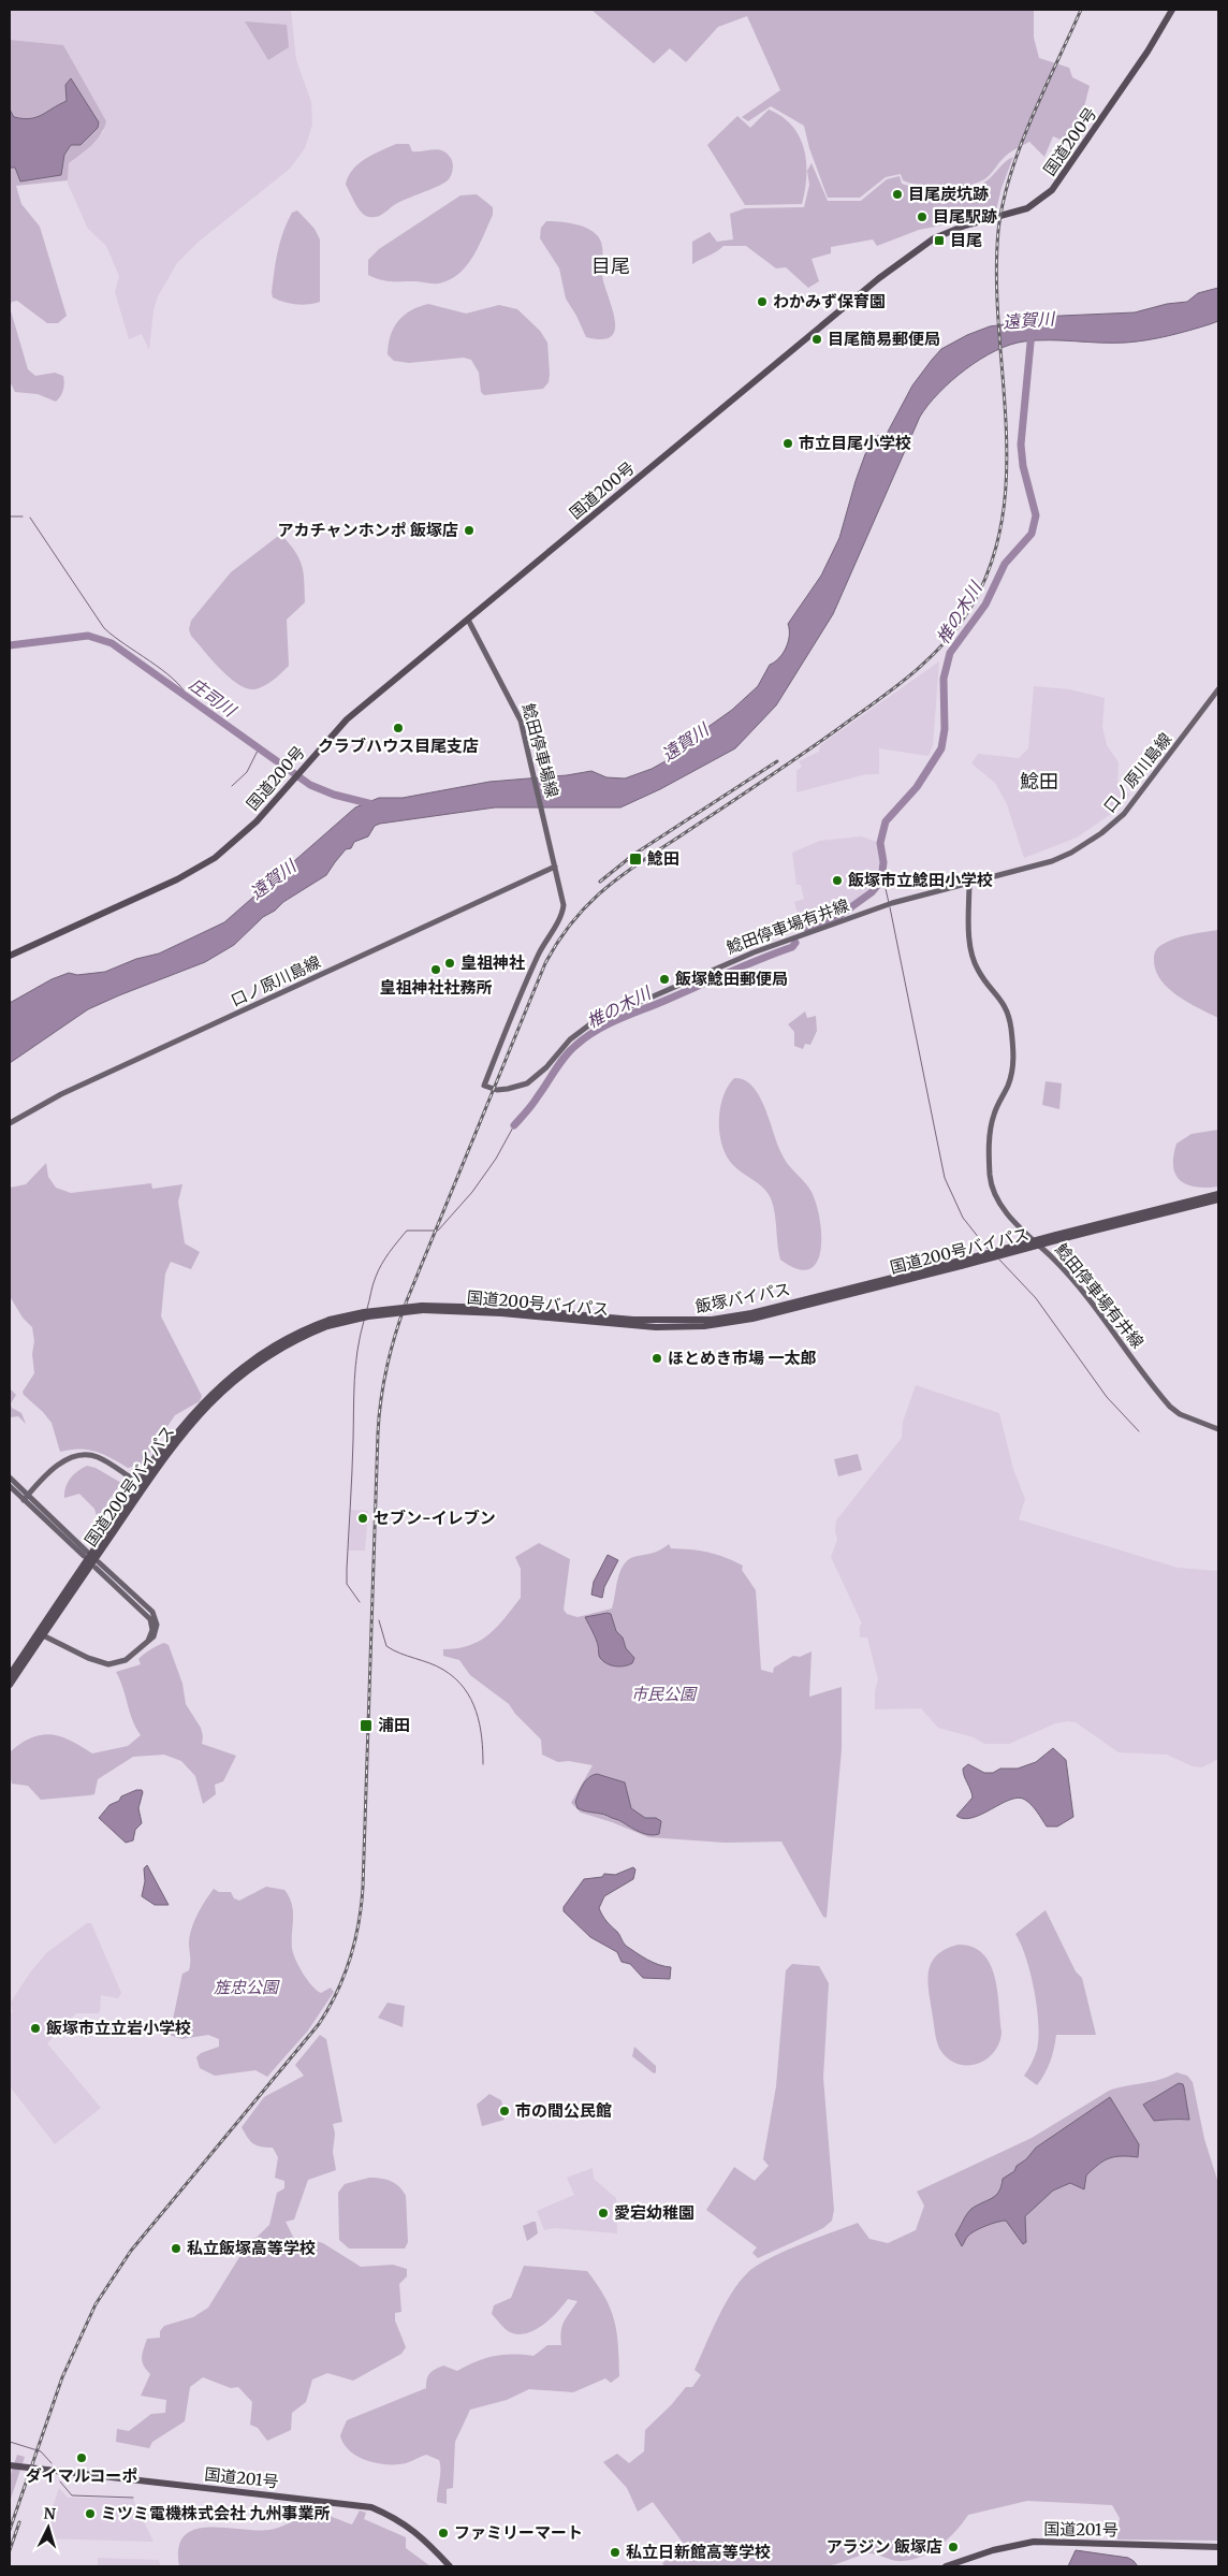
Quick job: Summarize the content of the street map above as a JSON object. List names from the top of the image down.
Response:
{
  "streets": {
    "highway": [
      "国道200号",
      "国道200号バイパス",
      "飯塚バイパス",
      "国道201号"
    ],
    "main road": ["鯰田停車場線", "口ノ原川島線", "鯰田停車場有井線"]
  },
  "crossings": [
    ["国道200号", "鯰田停車場線"],
    ["鯰田停車場線", "口ノ原川島線"],
    ["鯰田停車場線", "鯰田停車場有井線"],
    ["口ノ原川島線", "鯰田停車場有井線"],
    ["国道200号バイパス", "飯塚バイパス"]
  ],
  "districts": ["目尾", "鯰田"],
  "water": ["遠賀川", "椎の木川", "庄司川"],
  "parks": ["市民公園", "旌忠公園"],
  "places": {
    "other": [
      "目尾炭坑跡",
      "目尾駅跡",
      "わかみず保育園",
      "目尾簡易郵便局",
      "市立目尾小学校",
      "アカチャンホンポ 飯塚店",
      "クラブハウス目尾支店",
      "飯塚市立鯰田小学校",
      "皇祖神社",
      "皇祖神社社務所",
      "飯塚鯰田郵便局",
      "ほとめき市場 一太郎",
      "セブン-イレブン",
      "飯塚市立立岩小学校",
      "市の間公民館",
      "愛宕幼稚園",
      "私立飯塚高等学校",
      "ダイマルコーポ",
      "ミツミ電機株式会社 九州事業所",
      "ファミリーマート",
      "アラジン 飯塚店",
      "私立日新館高等学校"
    ],
    "transit": ["目尾", "鯰田", "浦田"]
  },
  "north": "top"
}
